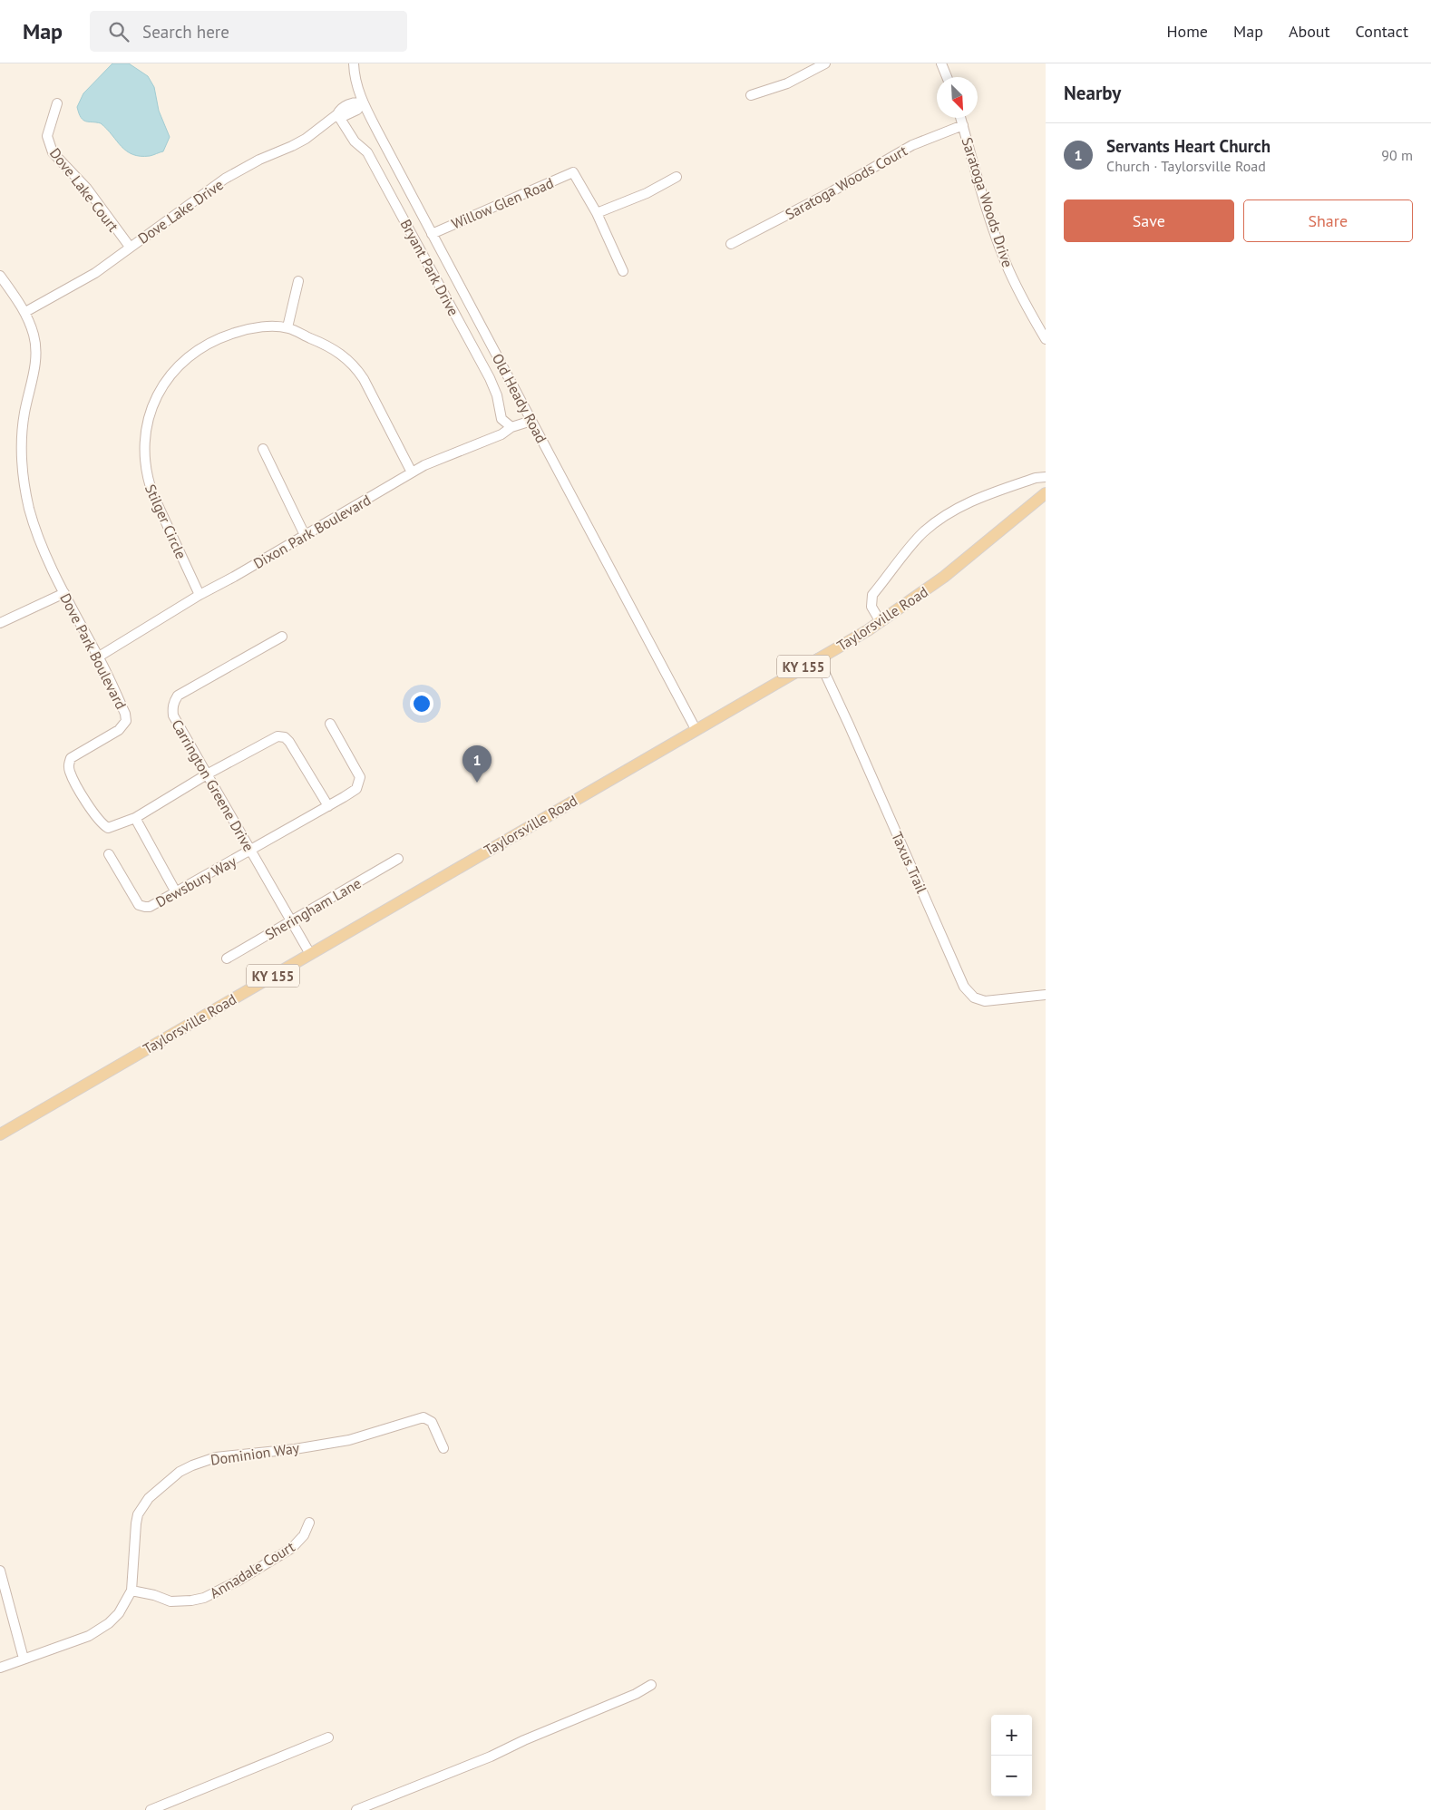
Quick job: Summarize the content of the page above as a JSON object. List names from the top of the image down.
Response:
{
  "streets": {
    "main road": ["Taylorsville Road", "KY 155"],
    "street": [
      "Saratoga Woods Court",
      "Dove Lake Court",
      "Saratoga Woods Drive",
      "Willow Glen Road",
      "Dove Lake Drive",
      "Bryant Park Drive",
      "Old Heady Road",
      "Stilger Circle",
      "Dixon Park Boulevard",
      "Dove Park Boulevard",
      "Carrington Greene Drive",
      "Taxus Trail",
      "Dewsbury Way",
      "Sheringham Lane",
      "Dominion Way",
      "Annadale Court"
    ]
  },
  "crossings": [
    ["Saratoga Woods Court", "Saratoga Woods Drive"],
    ["Dove Lake Court", "Dove Lake Drive"],
    ["Willow Glen Road", "Old Heady Road"],
    ["Dove Lake Drive", "Bryant Park Drive"],
    ["Dove Lake Drive", "Old Heady Road"],
    ["Dove Lake Drive", "Dove Park Boulevard"],
    ["Bryant Park Drive", "Dixon Park Boulevard"],
    ["Old Heady Road", "Dixon Park Boulevard"],
    ["Old Heady Road", "Taylorsville Road"],
    ["Stilger Circle", "Dixon Park Boulevard"],
    ["Dixon Park Boulevard", "Dove Park Boulevard"],
    ["Taylorsville Road", "Carrington Greene Drive"],
    ["Taylorsville Road", "Taxus Trail"],
    ["Dove Park Boulevard", "Carrington Greene Drive"],
    ["Dove Park Boulevard", "Dewsbury Way"],
    ["Carrington Greene Drive", "Dewsbury Way"],
    ["Carrington Greene Drive", "Sheringham Lane"],
    ["Dominion Way", "Annadale Court"]
  ],
  "north": "bottom right",
  "page": {
    "header": "Map",
    "search": "Search here",
    "nav": [
      "Home",
      "Map",
      "About",
      "Contact"
    ],
    "heading": "Nearby",
    "list": [
      {
        "mark": "1",
        "name": "Servants Heart Church",
        "note": "Church · Taylorsville Road",
        "value": "90 m"
      }
    ],
    "buttons": ["Save", "Share"],
    "pins": "1",
    "map_buttons": ["+", "−"]
  }
}
